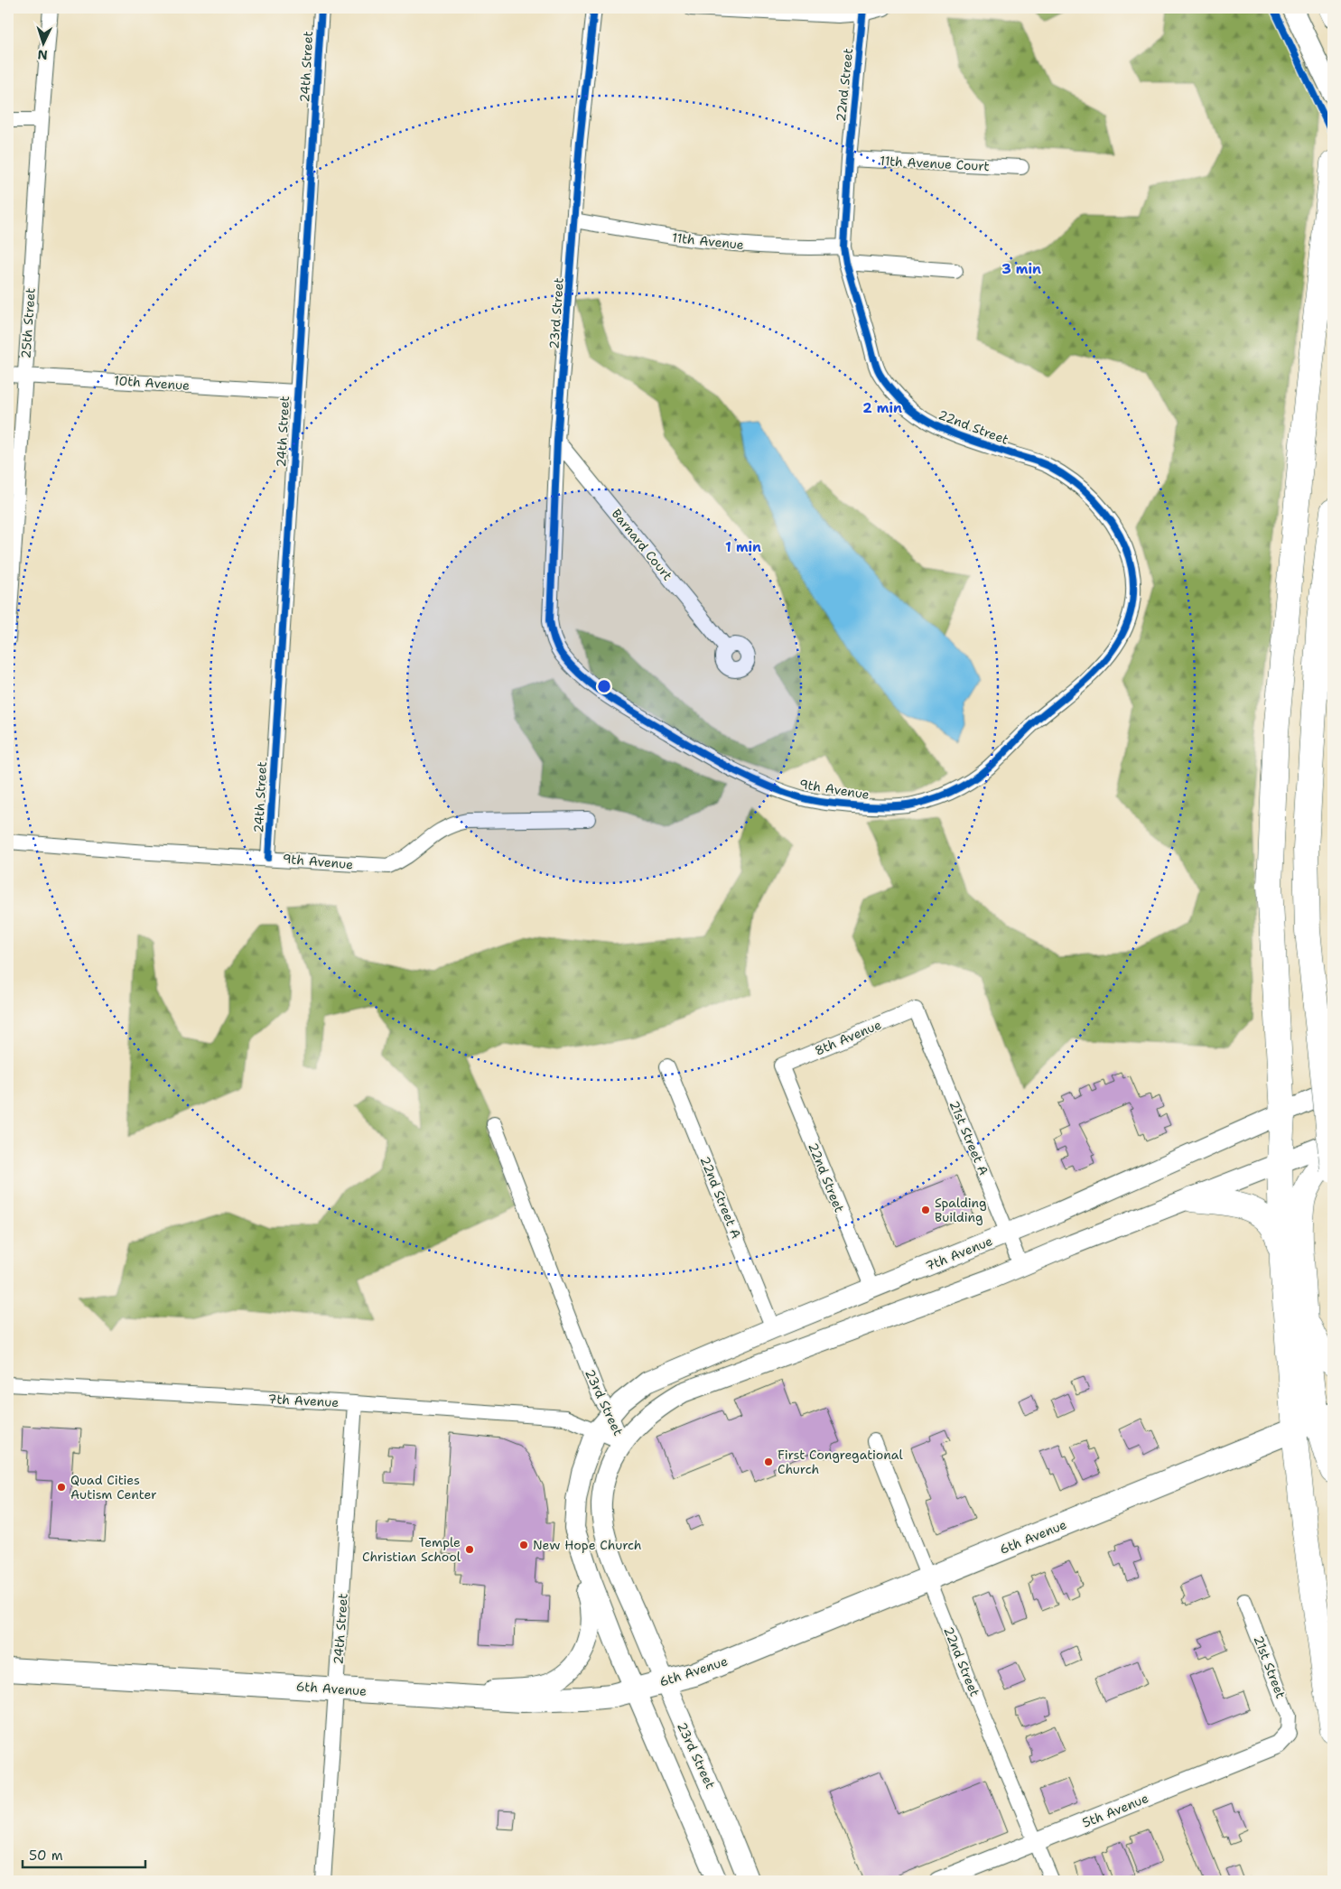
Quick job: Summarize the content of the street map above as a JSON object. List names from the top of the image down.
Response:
{
  "streets": {
    "main road": ["23rd Street", "7th Avenue", "6th Avenue"],
    "street": [
      "24th Street",
      "22nd Street",
      "11th Avenue Court",
      "11th Avenue",
      "25th Street",
      "10th Avenue",
      "Barnard Court",
      "9th Avenue",
      "8th Avenue",
      "21st Street A",
      "22nd Street A",
      "21st Street",
      "5th Avenue"
    ]
  },
  "crossings": [
    ["24th Street", "10th Avenue"],
    ["24th Street", "9th Avenue"],
    ["24th Street", "7th Avenue"],
    ["24th Street", "6th Avenue"],
    ["22nd Street", "11th Avenue Court"],
    ["22nd Street", "11th Avenue"],
    ["22nd Street", "9th Avenue"],
    ["22nd Street", "8th Avenue"],
    ["22nd Street", "7th Avenue"],
    ["22nd Street", "6th Avenue"],
    ["22nd Street", "5th Avenue"],
    ["11th Avenue", "23rd Street"],
    ["23rd Street", "Barnard Court"],
    ["23rd Street", "9th Avenue"],
    ["23rd Street", "7th Avenue"],
    ["23rd Street", "6th Avenue"],
    ["25th Street", "10th Avenue"],
    ["8th Avenue", "21st Street A"],
    ["21st Street A", "7th Avenue"],
    ["22nd Street A", "7th Avenue"],
    ["21st Street", "5th Avenue"]
  ],
  "places": [
    "Spalding Building",
    "First Congregational Church",
    "Quad Cities Autism Center",
    "New Hope Church",
    "Temple Christian School"
  ],
  "scale_bar": "50 m",
  "north": "bottom",
  "rings": ["3 min", "2 min", "1 min"]
}
